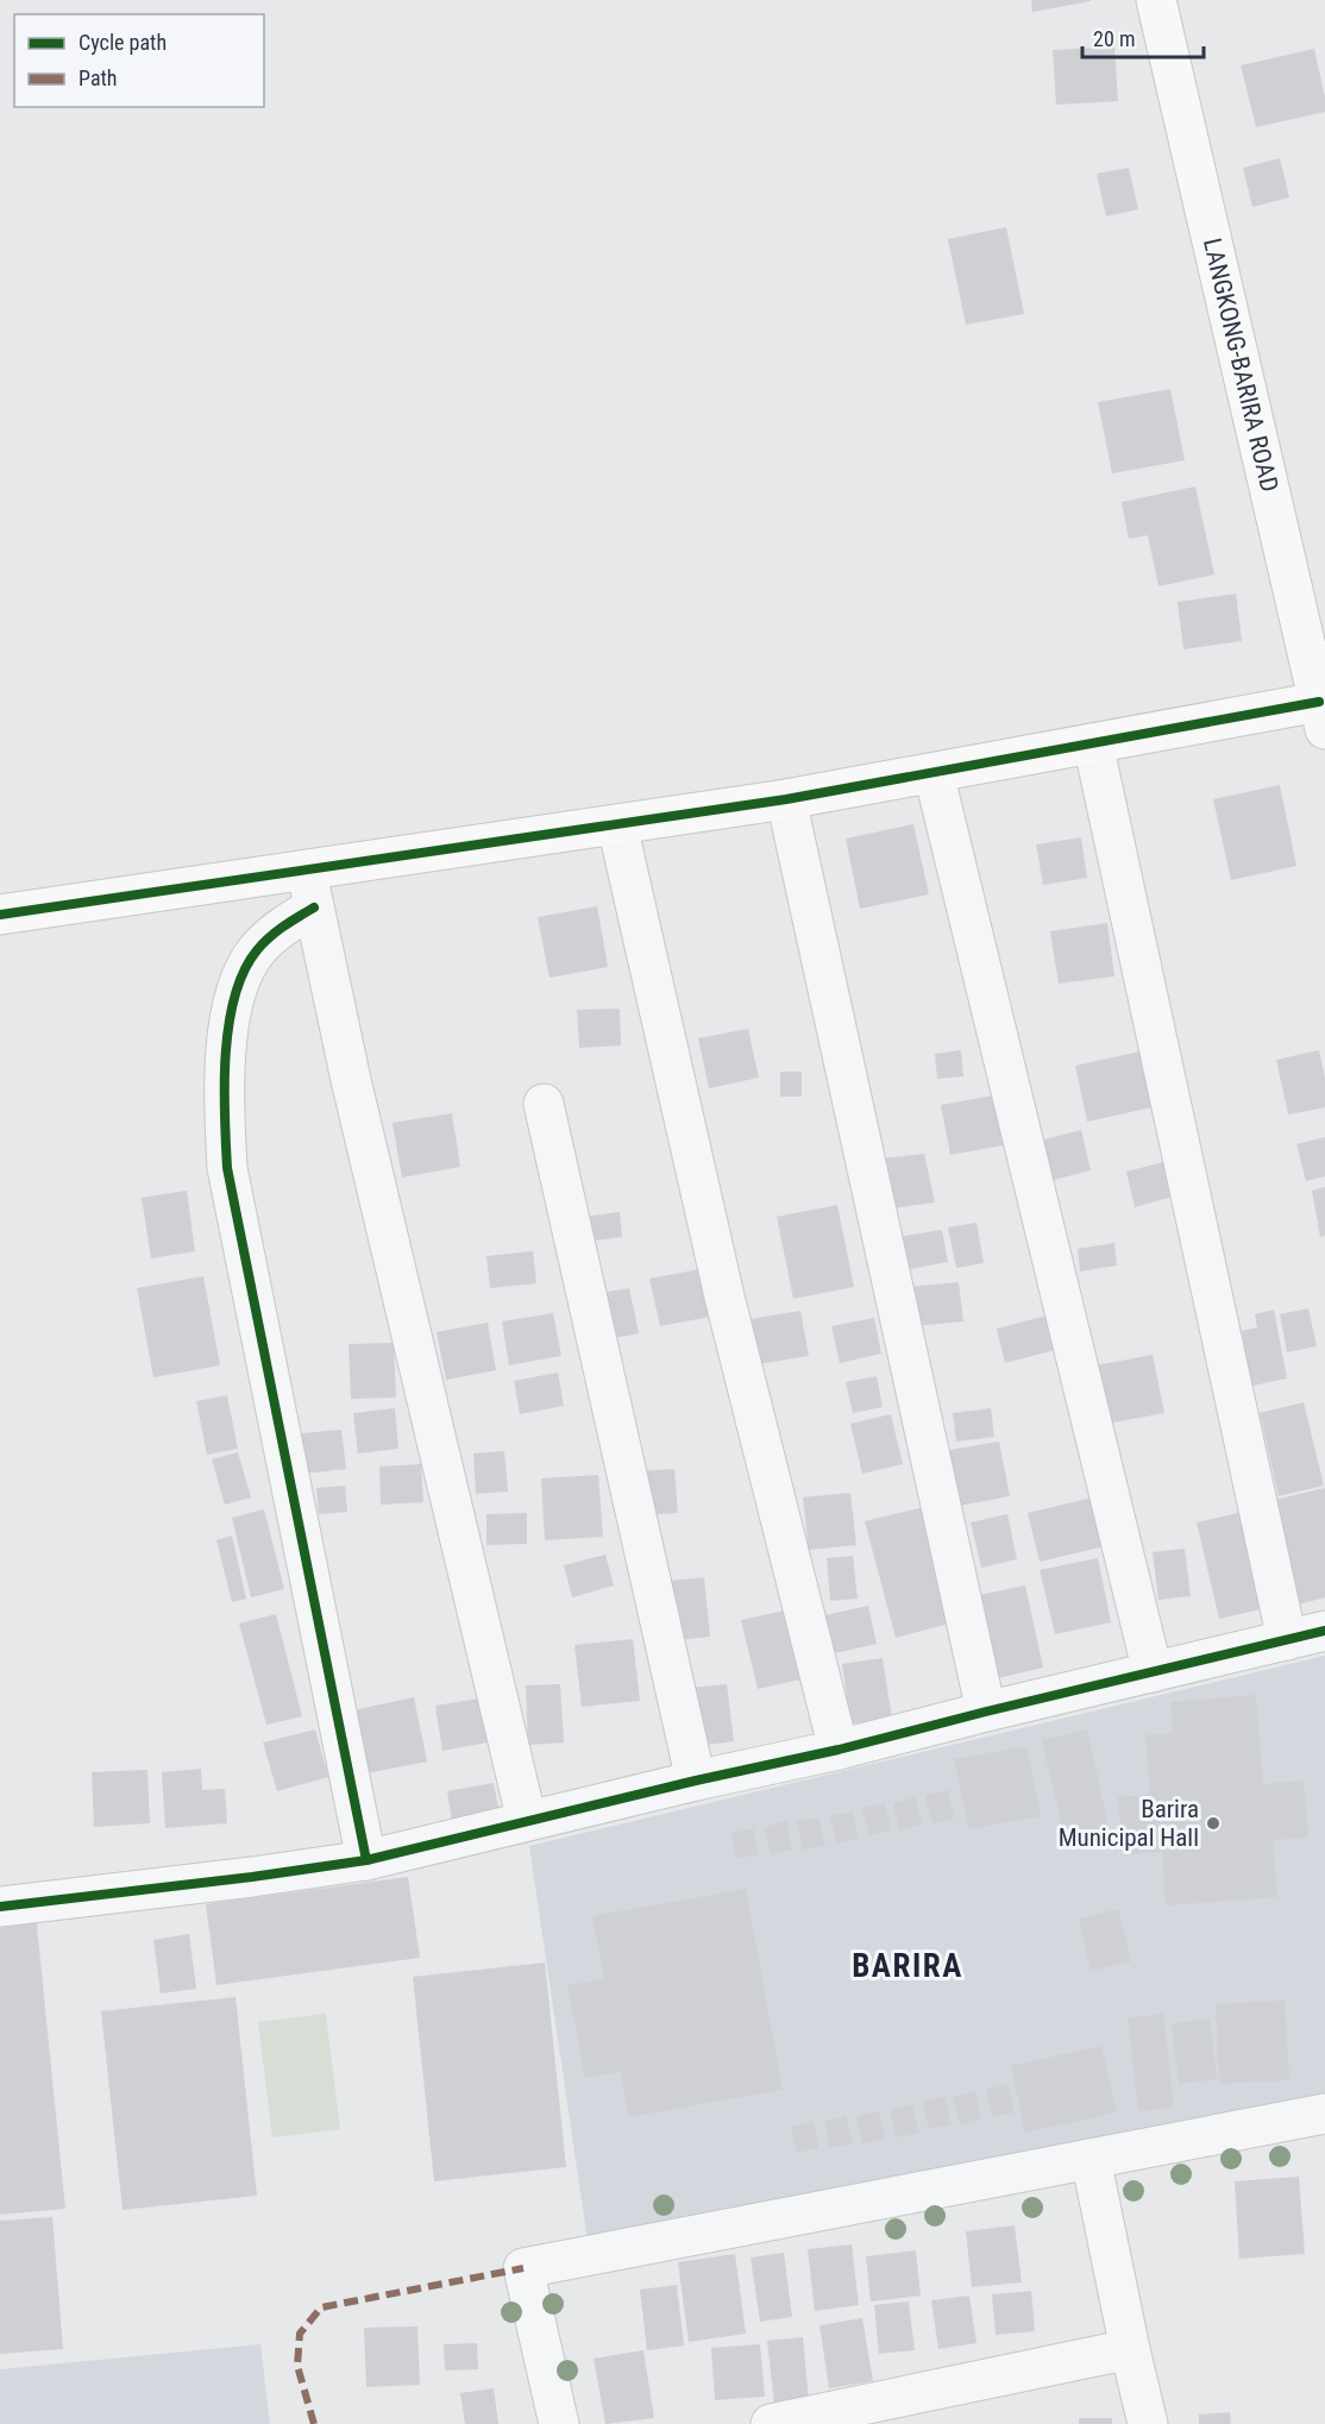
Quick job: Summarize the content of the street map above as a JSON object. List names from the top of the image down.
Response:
{
  "streets": {
    "street": ["LANGKONG-BARIRA ROAD"]
  },
  "districts": ["BARIRA"],
  "places": ["Barira Municipal Hall"],
  "legend": ["Cycle path", "Path"],
  "scale_bar": "20 m"
}
